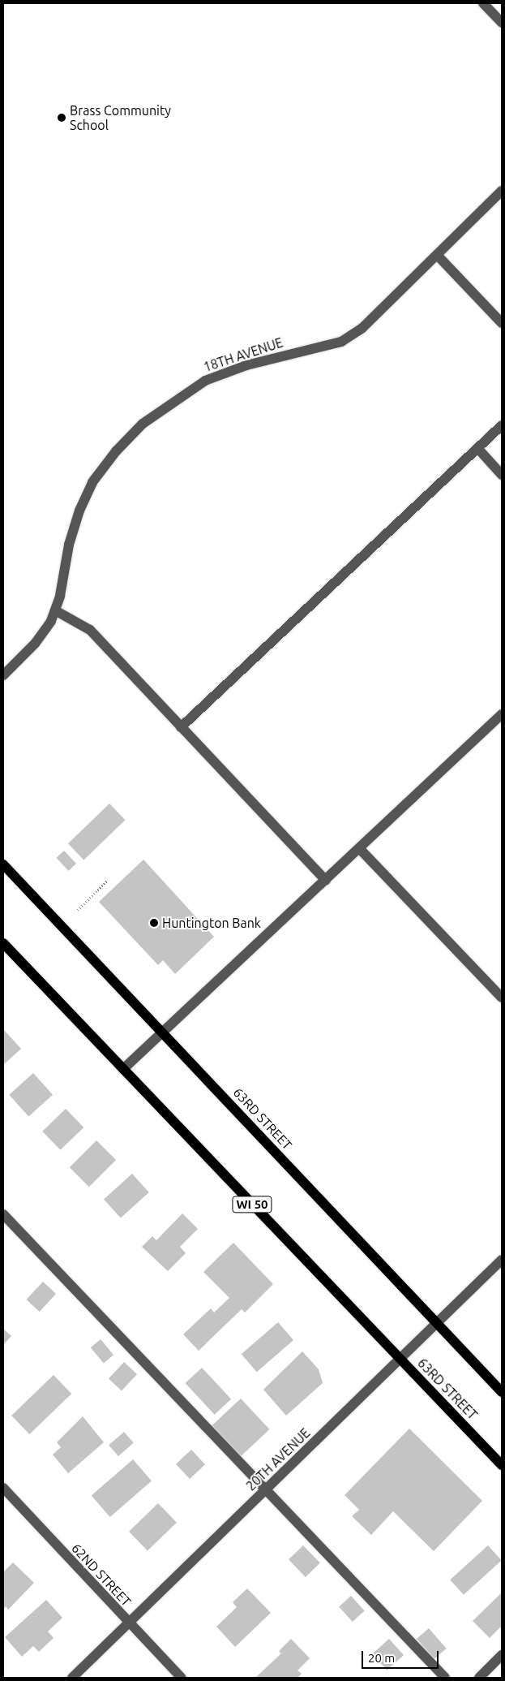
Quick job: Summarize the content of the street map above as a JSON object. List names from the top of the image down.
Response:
{
  "streets": {
    "main road": ["63RD STREET", "WI 50"],
    "street": ["18TH AVENUE", "20TH AVENUE", "62ND STREET"]
  },
  "crossings": [
    ["63RD STREET", "20TH AVENUE"],
    ["20TH AVENUE", "62ND STREET"]
  ],
  "places": ["Brass Community School", "Huntington Bank"],
  "scale_bar": "20 m"
}
